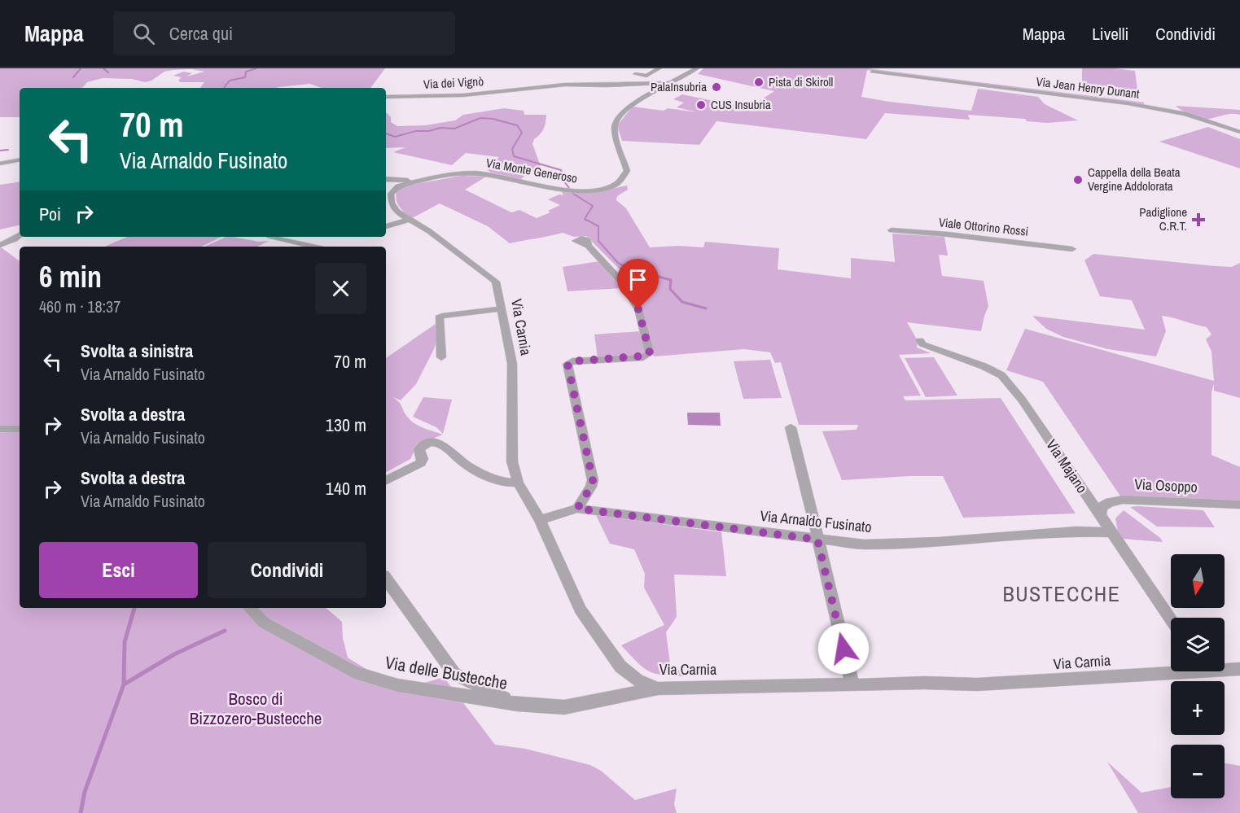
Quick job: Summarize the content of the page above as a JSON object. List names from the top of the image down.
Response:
{
  "streets": {
    "street": [
      "Via dei Vignò",
      "Via Jean Henry Dunant",
      "Via Monte Generoso",
      "Viale Ottorino Rossi",
      "Via Carnia",
      "Via Majano",
      "Via Osoppo",
      "Via Arnaldo Fusinato",
      "Via delle Bustecche"
    ]
  },
  "crossings": [
    ["Via dei Vignò", "Via Monte Generoso"],
    ["Via Monte Generoso", "Via Carnia"],
    ["Via Carnia", "Via Arnaldo Fusinato"],
    ["Via Carnia", "Via delle Bustecche"],
    ["Via Majano", "Via Osoppo"],
    ["Via Majano", "Via Arnaldo Fusinato"]
  ],
  "districts": ["BUSTECCHE"],
  "parks": ["Bosco di Bizzozero-Bustecche"],
  "places": {
    "other": [
      "Pista di Skiroll",
      "PalaInsubria",
      "CUS Insubria",
      "Cappella della Beata Vergine Addolorata"
    ],
    "health": ["Padiglione C.R.T."]
  },
  "north": "bottom",
  "page": {
    "header": "Mappa",
    "search": "Cerca qui",
    "nav": ["Mappa", "Livelli", "Condividi"],
    "turn": ["70 m", "Via Arnaldo Fusinato"],
    "then": "Poi",
    "heading": ["6 min", "460 m · 18:37"],
    "list": [
      {
        "name": "Svolta a sinistra",
        "note": "Via Arnaldo Fusinato",
        "value": "70 m"
      },
      {
        "name": "Svolta a destra",
        "note": "Via Arnaldo Fusinato",
        "value": "130 m"
      },
      {
        "name": "Svolta a destra",
        "note": "Via Arnaldo Fusinato",
        "value": "140 m"
      }
    ],
    "buttons": ["Esci", "Condividi"],
    "map_buttons": ["+", "−"]
  }
}
